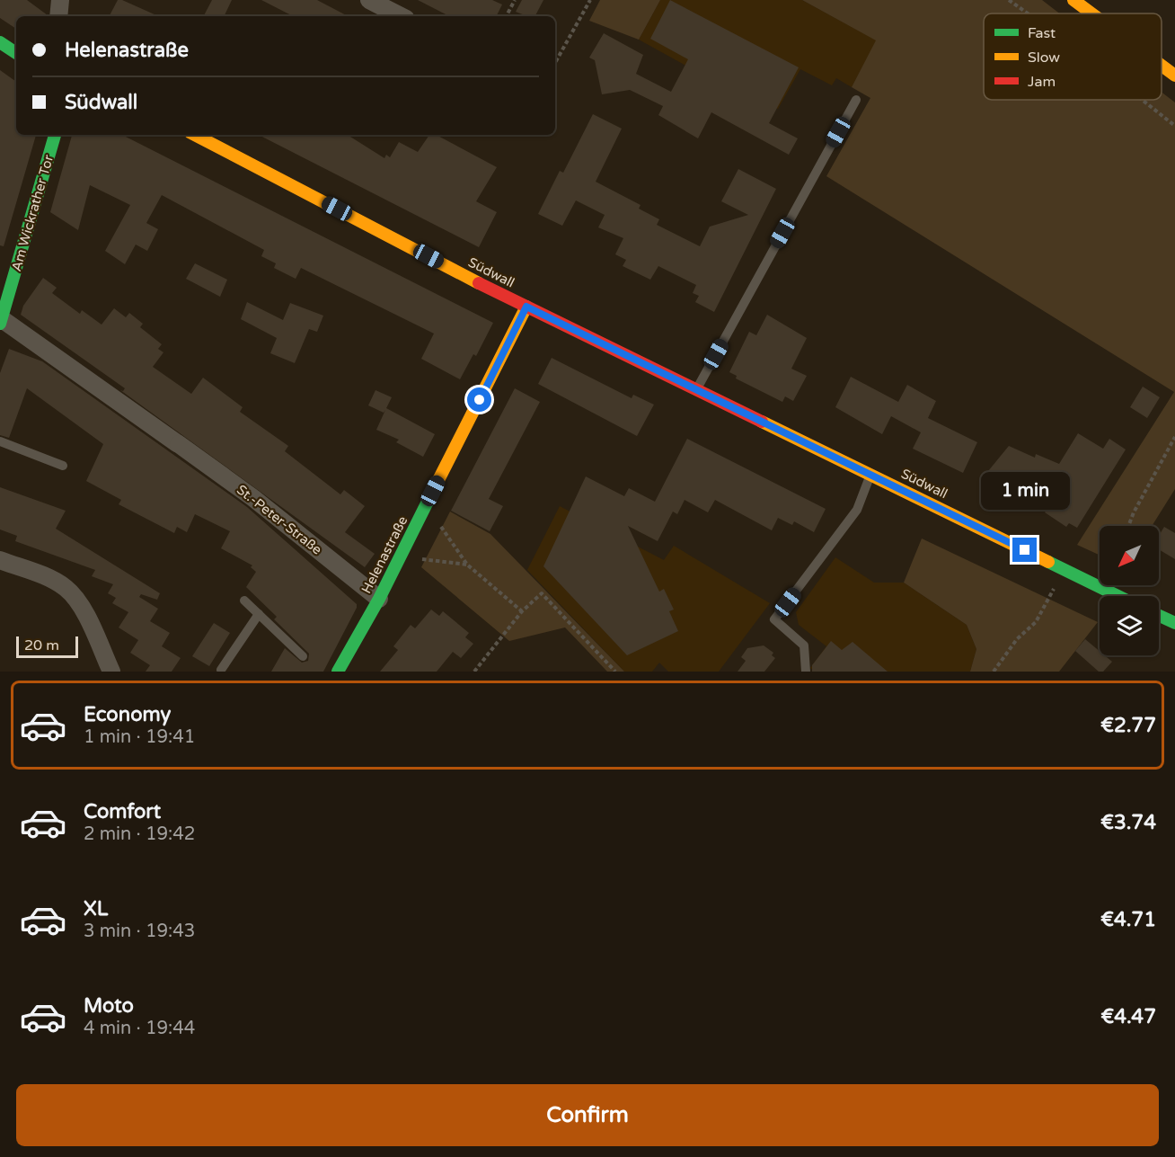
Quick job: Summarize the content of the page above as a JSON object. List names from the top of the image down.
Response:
{
  "streets": {
    "street": [
      "Am Wickrather Tor",
      "Südwall",
      "St.-Peter-Straße",
      "Helenastraße"
    ]
  },
  "crossings": [
    ["Am Wickrather Tor", "St.-Peter-Straße"],
    ["Südwall", "Helenastraße"],
    ["St.-Peter-Straße", "Helenastraße"]
  ],
  "legend": ["Fast", "Slow", "Jam"],
  "scale_bar": "20 m",
  "north": "bottom left",
  "page": {
    "banner": ["Helenastraße", "Südwall"],
    "bubble": "1 min",
    "scale": "20 m",
    "list": [
      {
        "name": "Economy",
        "note": "1 min · 19:41",
        "value": "€2.77"
      },
      {
        "name": "Comfort",
        "note": "2 min · 19:42",
        "value": "€3.74"
      },
      {
        "name": "XL",
        "note": "3 min · 19:43",
        "value": "€4.71"
      },
      {
        "name": "Moto",
        "note": "4 min · 19:44",
        "value": "€4.47"
      }
    ],
    "buttons": "Confirm"
  }
}
